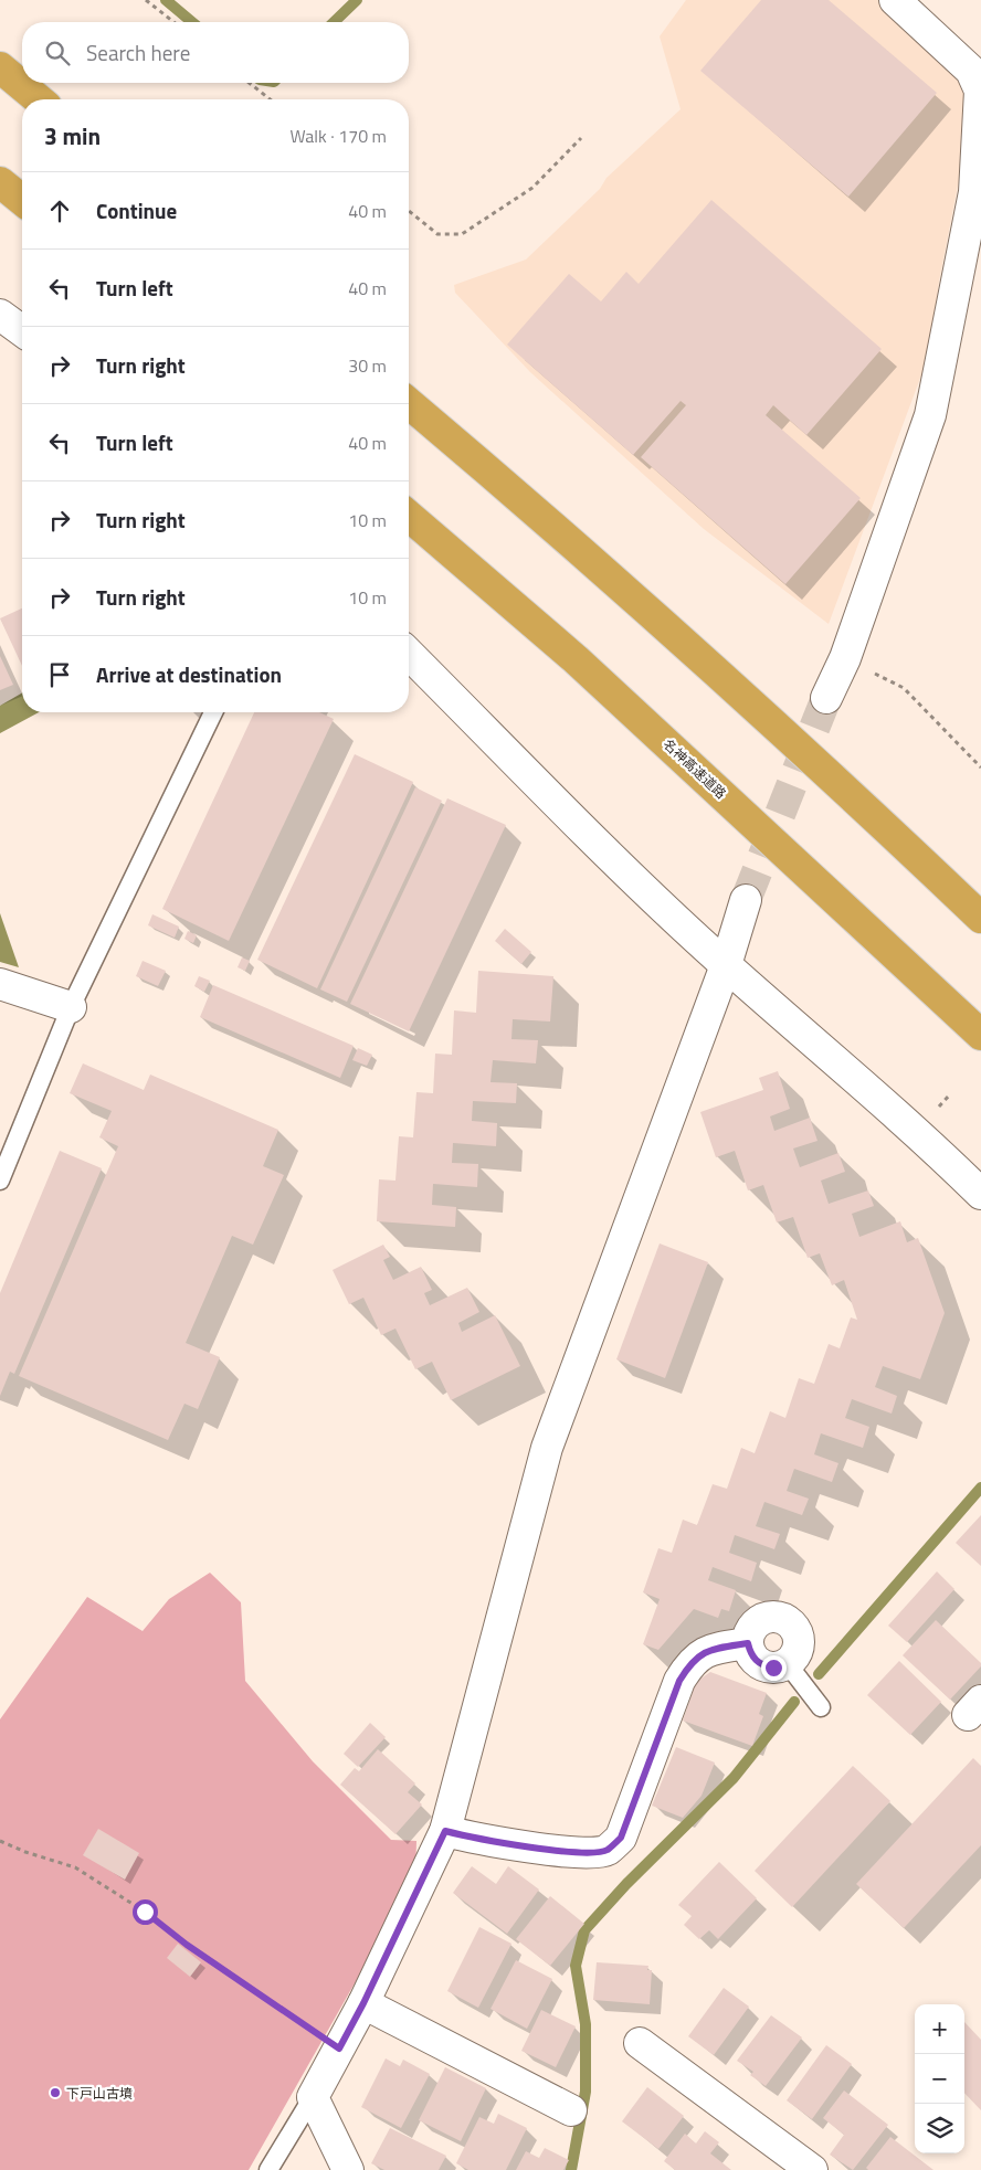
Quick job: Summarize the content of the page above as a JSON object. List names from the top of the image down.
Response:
{
  "streets": {
    "highway": ["名神高速道路"]
  },
  "places": ["下戸山古墳"],
  "page": {
    "search": "Search here",
    "heading": ["3 min", "Walk · 170 m"],
    "list": [
      ["Continue", "40 m"],
      ["Turn left", "40 m"],
      ["Turn right", "30 m"],
      ["Turn left", "40 m"],
      ["Turn right", "10 m"],
      ["Turn right", "10 m"],
      "Arrive at destination"
    ],
    "map_buttons": ["+", "−"]
  }
}
